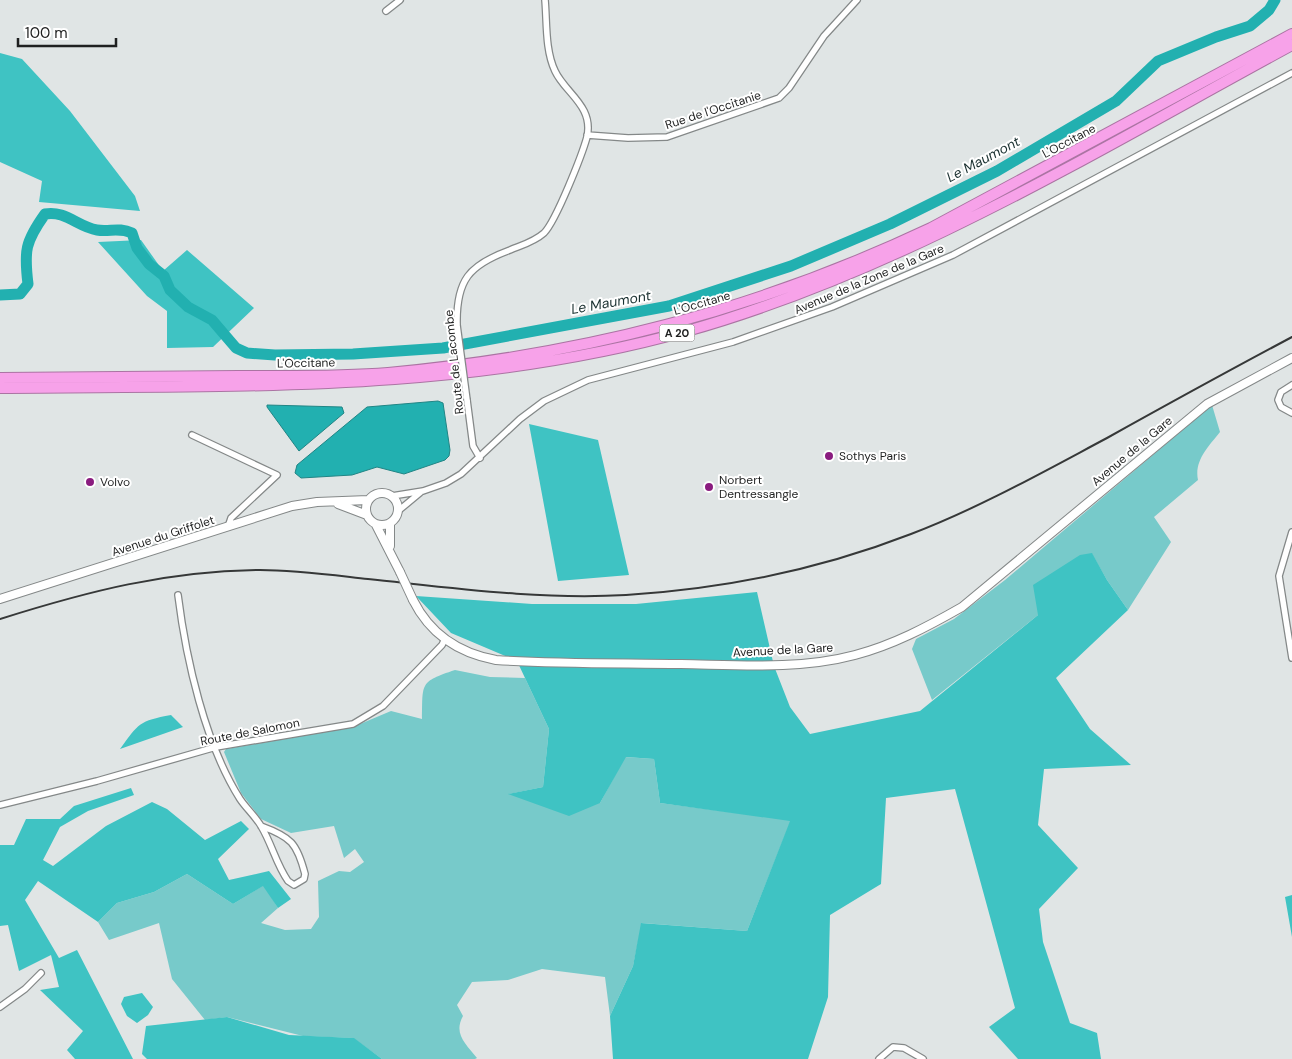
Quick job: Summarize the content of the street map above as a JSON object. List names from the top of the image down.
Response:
{
  "streets": {
    "highway": ["L'Occitane", "A 20"],
    "street": [
      "Rue de l'Occitanie",
      "Avenue de la Zone de la Gare",
      "Route de Lacombe",
      "Avenue de la Gare",
      "Avenue du Griffolet",
      "Route de Salomon"
    ]
  },
  "crossings": [
    ["Rue de l'Occitanie", "Route de Lacombe"],
    ["Avenue de la Zone de la Gare", "Route de Lacombe"],
    ["Avenue de la Zone de la Gare", "Avenue de la Gare"],
    ["Avenue de la Zone de la Gare", "Avenue du Griffolet"],
    ["Avenue de la Gare", "Avenue du Griffolet"],
    ["Avenue de la Gare", "Route de Salomon"]
  ],
  "water": ["Le Maumont"],
  "places": ["Sothys Paris", "Volvo", "Norbert Dentressangle"],
  "scale_bar": "100 m"
}
